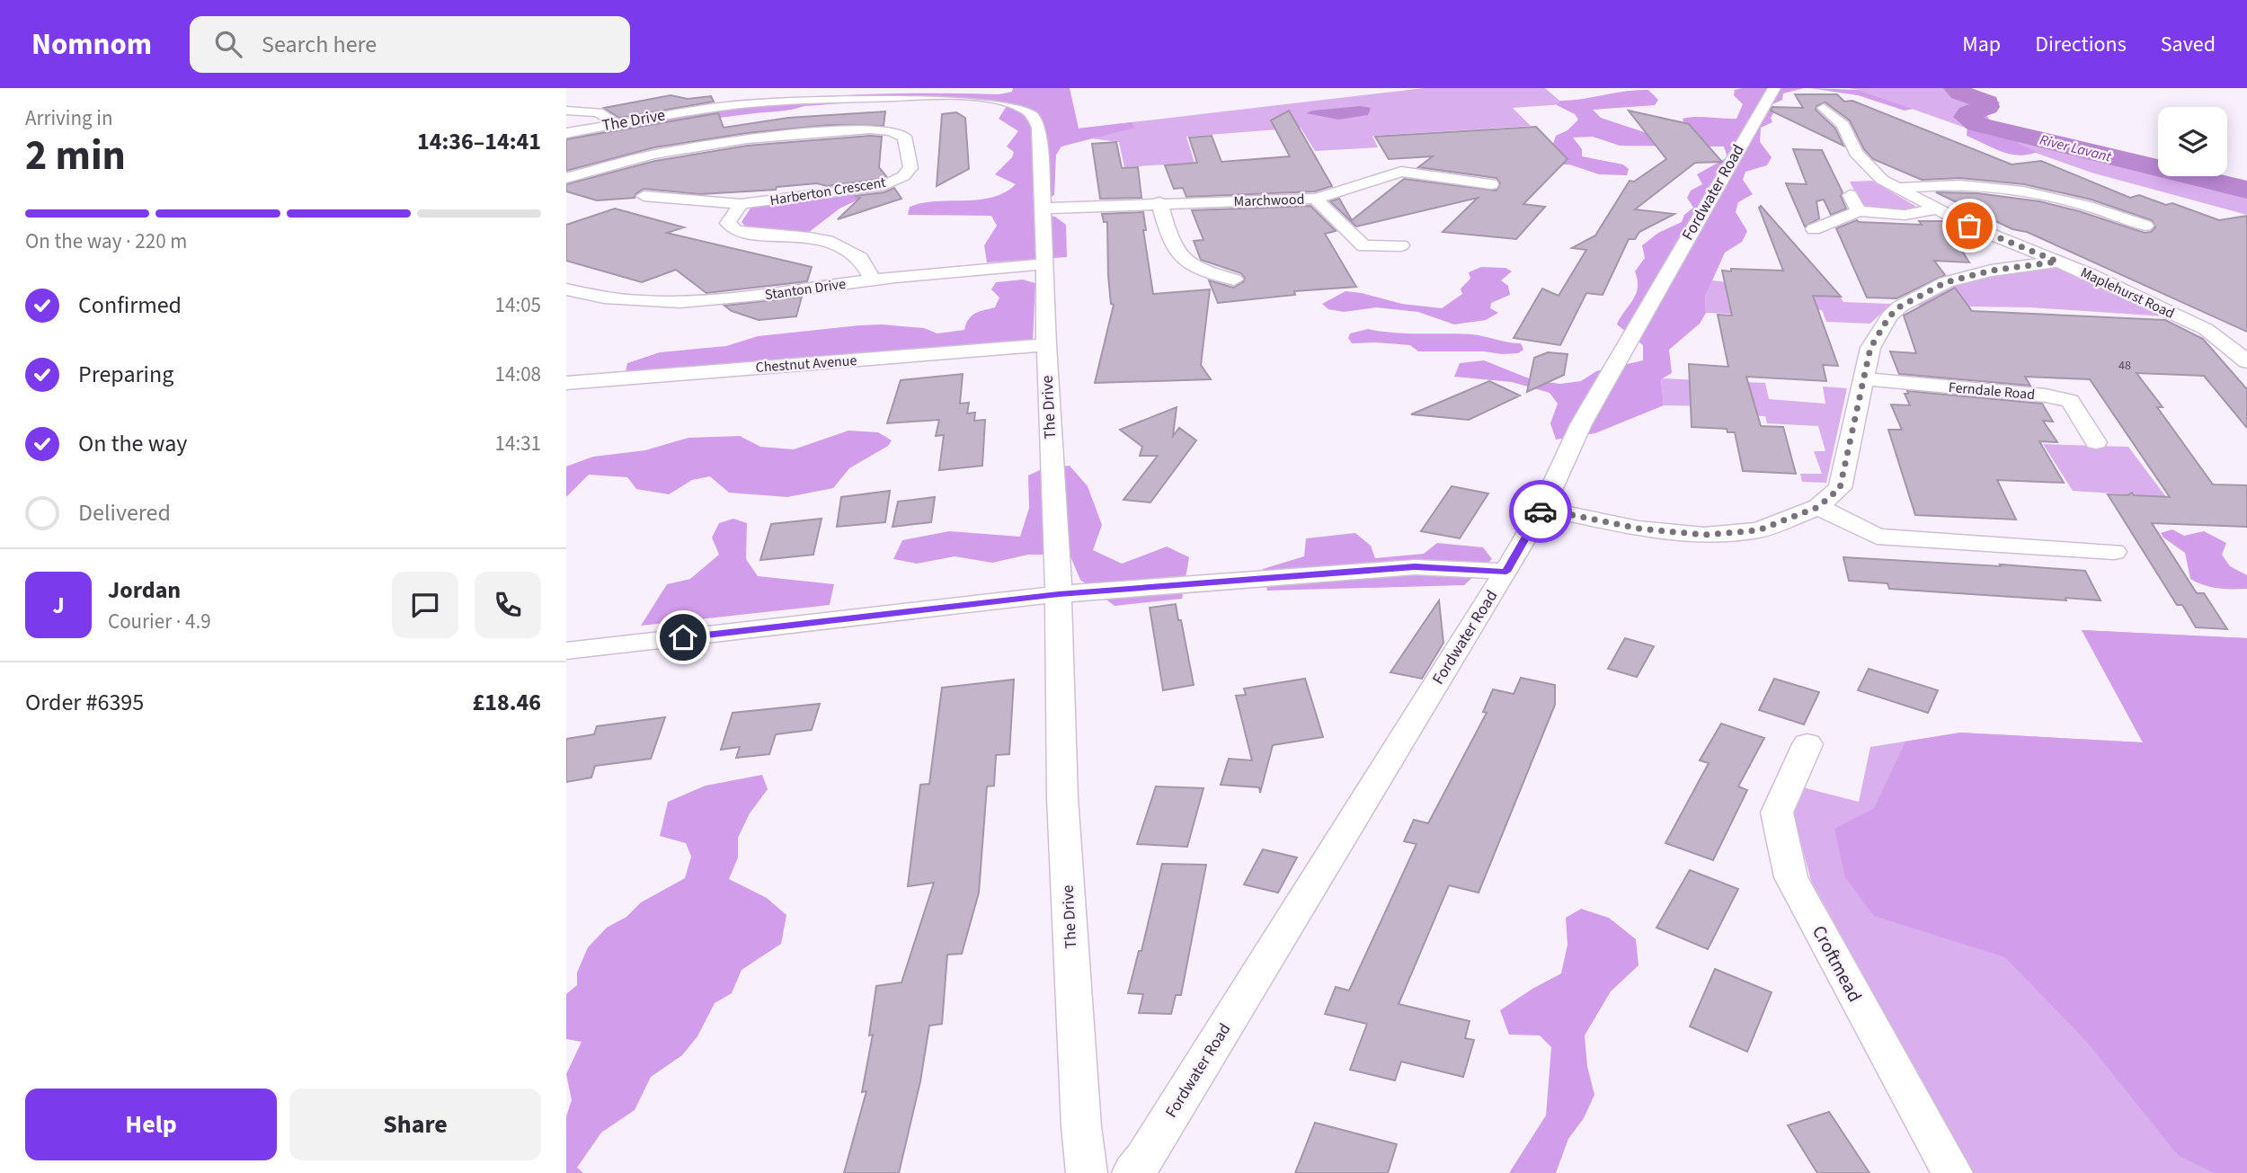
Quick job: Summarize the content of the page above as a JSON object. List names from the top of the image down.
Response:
{
  "streets": {
    "street": [
      "The Drive",
      "Harberton Crescent",
      "Fordwater Road",
      "Marchwood",
      "Stanton Drive",
      "Maplehurst Road",
      "Chestnut Avenue",
      "Ferndale Road",
      "Croftmead"
    ]
  },
  "crossings": [
    ["The Drive", "Marchwood"],
    ["The Drive", "Stanton Drive"],
    ["The Drive", "Chestnut Avenue"]
  ],
  "water": ["River Lavant"],
  "house_numbers": ["48"],
  "page": {
    "header": "Nomnom",
    "search": "Search here",
    "nav": ["Map", "Directions", "Saved"],
    "heading": ["2 min", "Arriving in", "14:36–14:41"],
    "panel": [
      "Jordan",
      "Courier · 4.9",
      "Order #6395",
      "£18.46"
    ],
    "bar": "On the way · 220 m",
    "list": [
      ["Confirmed", "14:05"],
      ["Preparing", "14:08"],
      ["On the way", "14:31"],
      "Delivered"
    ],
    "round": "J",
    "buttons": ["Help", "Share"]
  }
}
